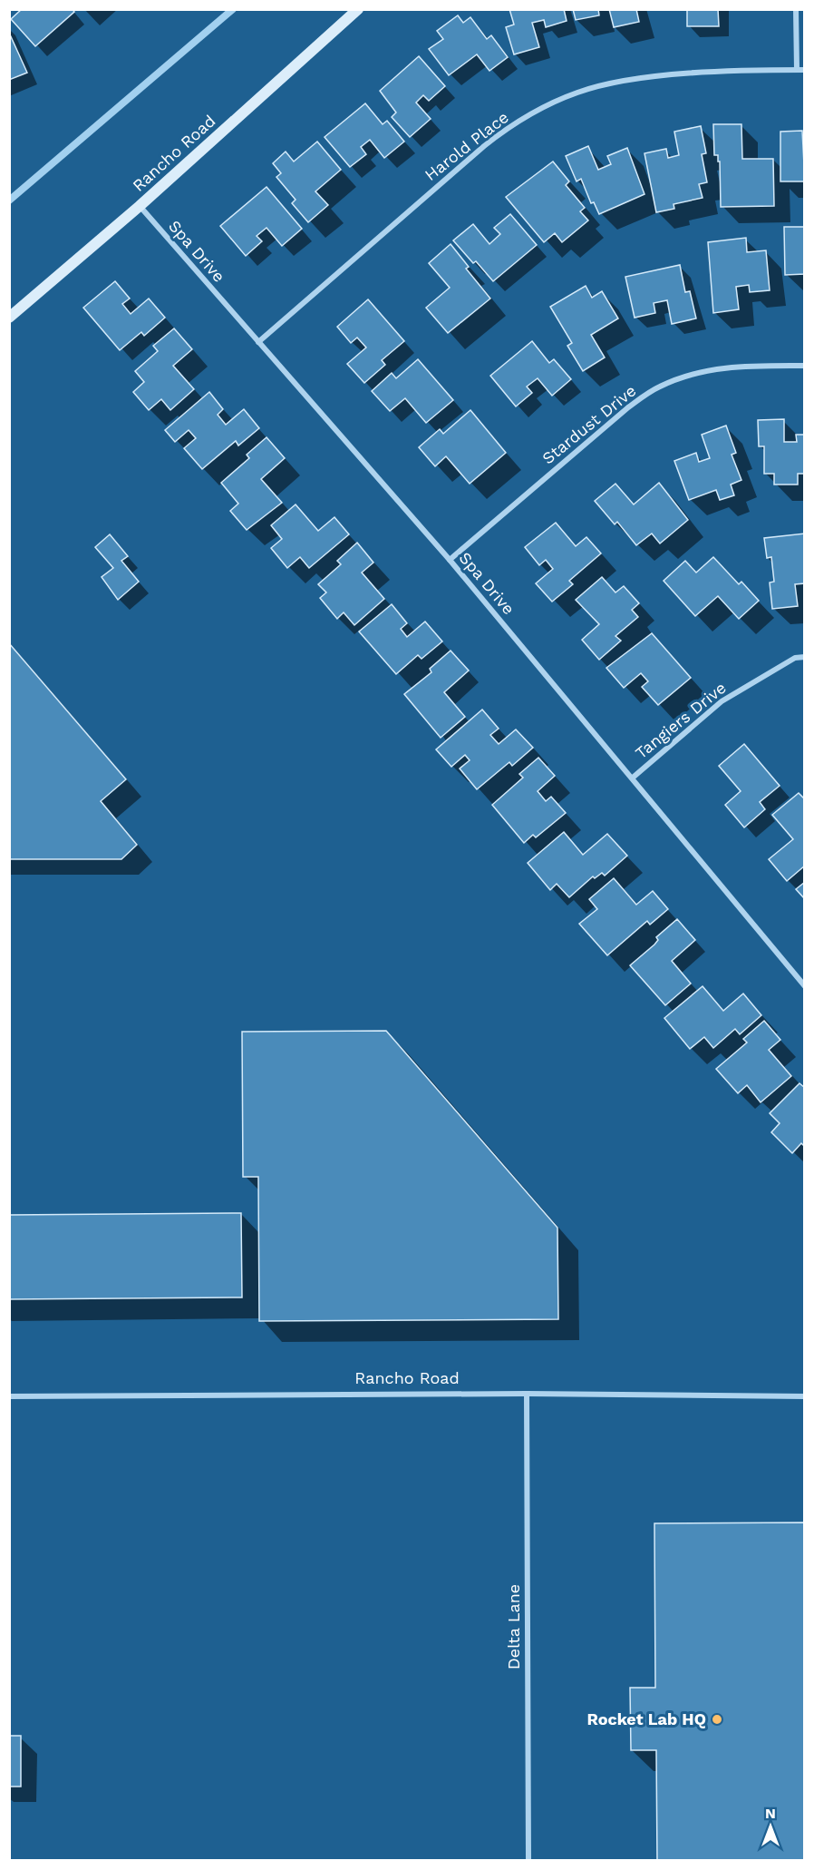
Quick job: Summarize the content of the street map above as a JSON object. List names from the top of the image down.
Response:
{
  "streets": {
    "street": [
      "Harold Place",
      "Rancho Road",
      "Spa Drive",
      "Stardust Drive",
      "Tangiers Drive",
      "Delta Lane"
    ]
  },
  "crossings": [
    ["Harold Place", "Spa Drive"],
    ["Rancho Road", "Spa Drive"],
    ["Rancho Road", "Delta Lane"],
    ["Spa Drive", "Stardust Drive"],
    ["Spa Drive", "Tangiers Drive"]
  ],
  "places": ["Rocket Lab HQ"],
  "north": "top"
}
